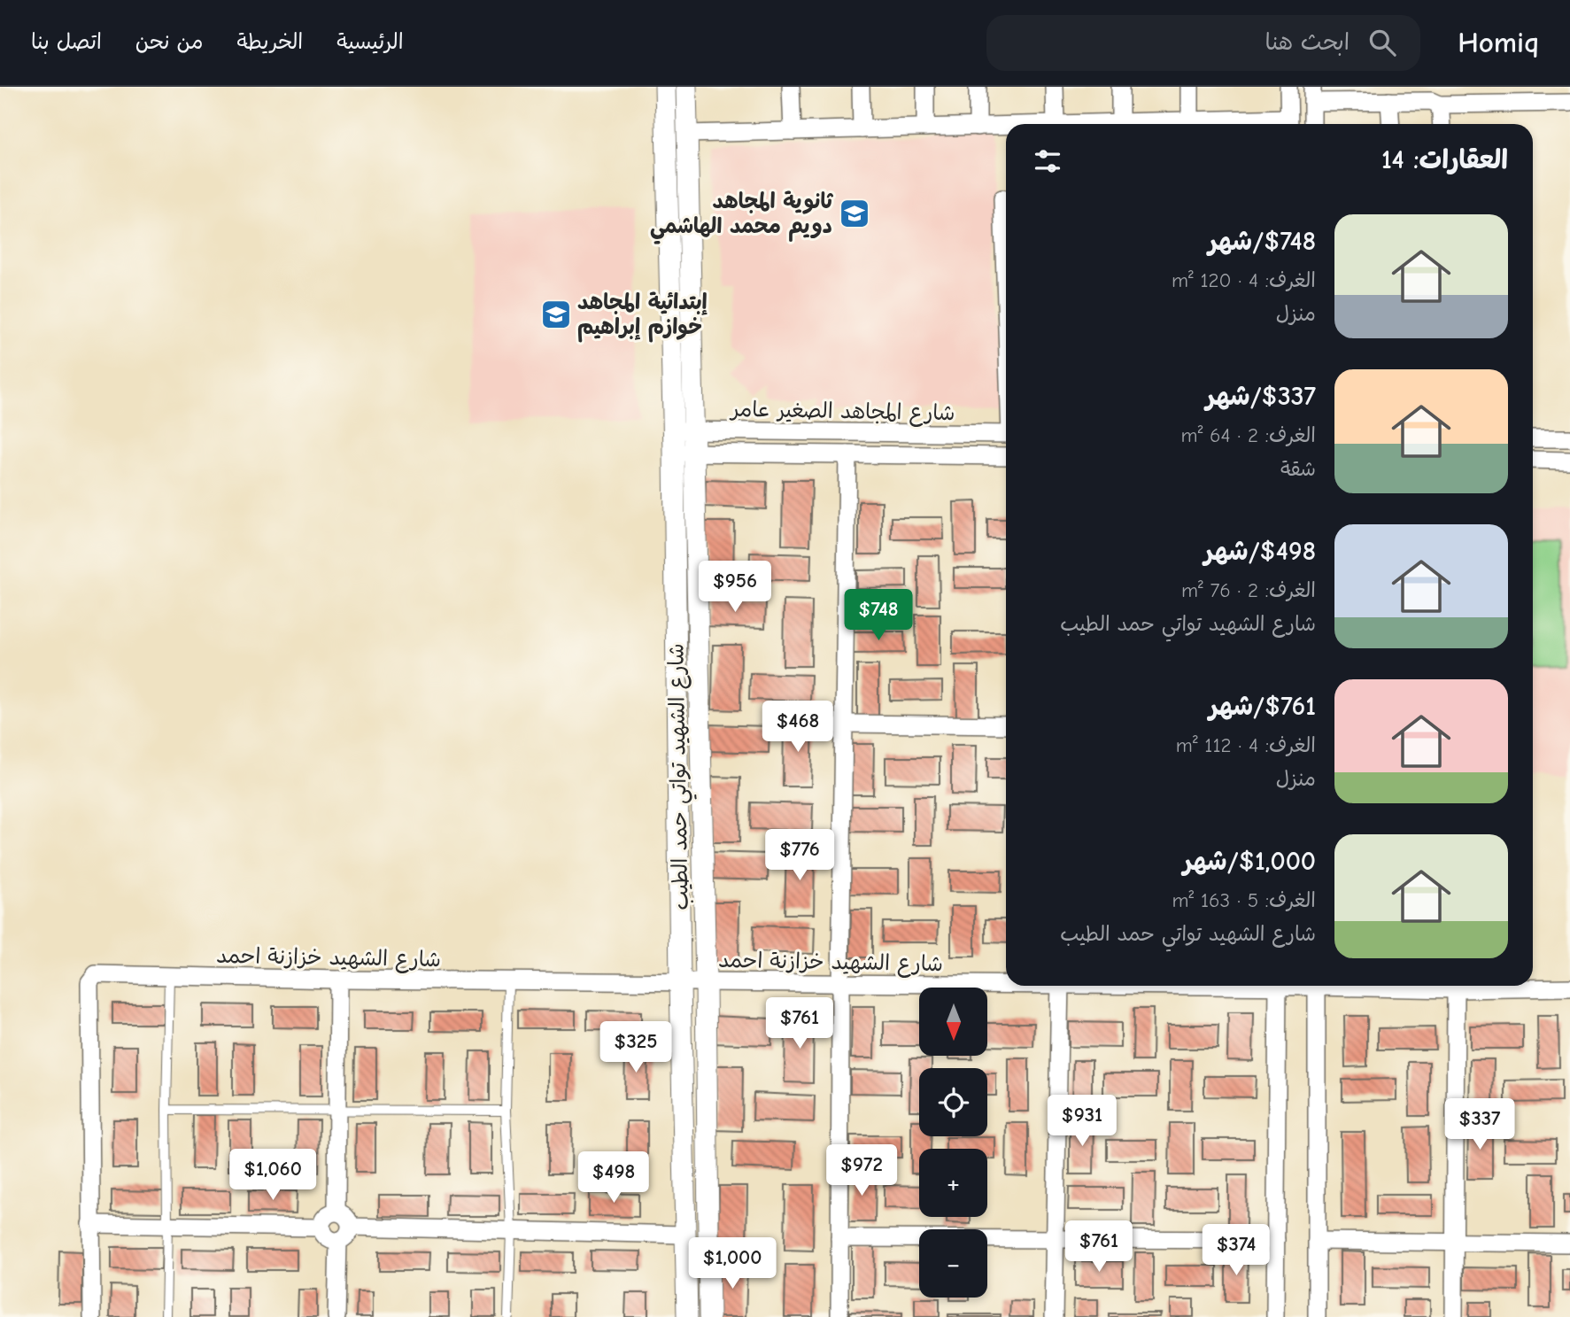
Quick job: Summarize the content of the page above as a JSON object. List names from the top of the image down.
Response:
{
  "streets": {
    "street": ["شارع المجاهد الصغير عامر", "شارع الشهيد تواتي حمد الطيب", "شارع الشهيد خزازنة احمد"]
  },
  "crossings": [
    ["شارع المجاهد الصغير عامر", "شارع الشهيد تواتي حمد الطيب"],
    ["شارع الشهيد تواتي حمد الطيب", "شارع الشهيد خزازنة احمد"]
  ],
  "places": {
    "school or university": ["ثانوية المجاهد دويم محمد الهاشمي", "إبتدائية المجاهد خوازم إبراهيم"]
  },
  "north": "bottom",
  "page": {
    "header": "Homiq",
    "search": "ابحث هنا",
    "nav": [
      "الرئيسية",
      "الخريطة",
      "من نحن",
      "اتصل بنا"
    ],
    "heading": "العقارات: 14",
    "list": [
      {
        "name": "$748/شهر",
        "note": "الغرف: 4 · 120 m² · منزل"
      },
      {
        "name": "$337/شهر",
        "note": "الغرف: 2 · 64 m² · شقة"
      },
      {
        "name": "$498/شهر",
        "note": "الغرف: 2 · 76 m² · شارع الشهيد تواتي حمد الطيب"
      },
      {
        "name": "$761/شهر",
        "note": "الغرف: 4 · 112 m² · منزل"
      },
      {
        "name": "$1,000/شهر",
        "note": "الغرف: 5 · 163 m² · شارع الشهيد تواتي حمد الطيب"
      }
    ],
    "price": [
      "$956",
      "$748",
      "$468",
      "$776",
      "$761",
      "$325",
      "$931",
      "$337",
      "$972",
      "$1,060",
      "$498",
      "$761",
      "$374",
      "$1,000"
    ],
    "map_buttons": ["+", "−"]
  }
}
